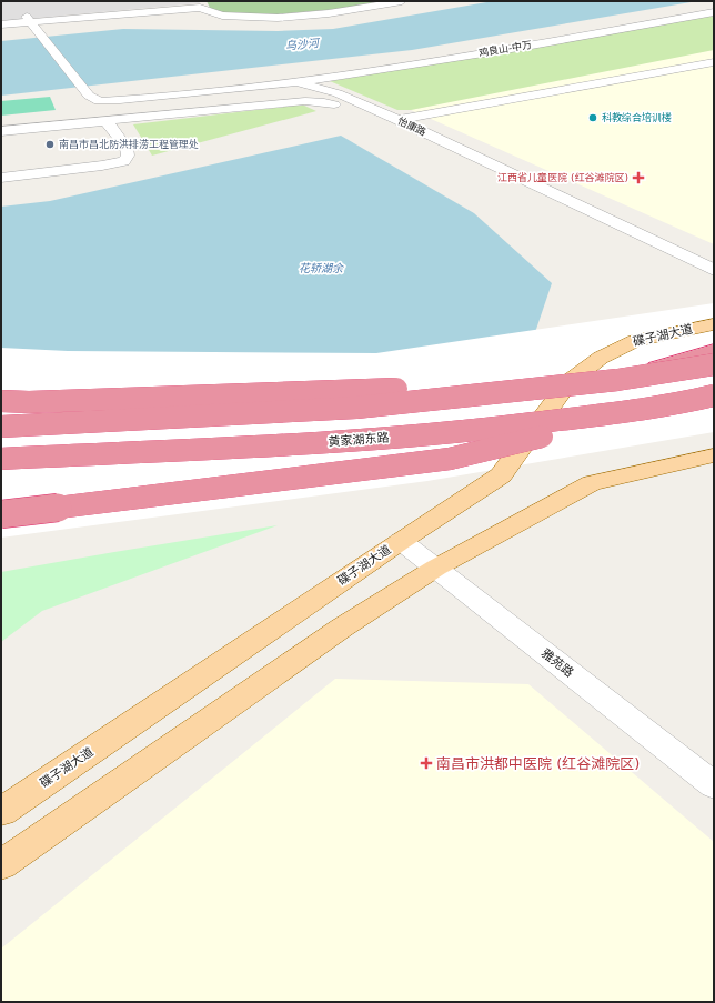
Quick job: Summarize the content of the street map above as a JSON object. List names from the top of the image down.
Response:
{
  "streets": {
    "highway": ["黄家湖东路"],
    "main road": ["碟子湖大道"],
    "street": ["鸡良山-中万", "怡康路", "雅苑路"]
  },
  "crossings": [
    ["鸡良山-中万", "怡康路"],
    ["碟子湖大道", "雅苑路"]
  ],
  "water": ["乌沙河", "花轿湖余"],
  "places": {
    "other": ["科教综合培训楼", "南昌市昌北防洪排涝工程管理处"],
    "health": ["江西省儿童医院 (红谷滩院区)", "南昌市洪都中医院 (红谷滩院区)"]
  }
}
